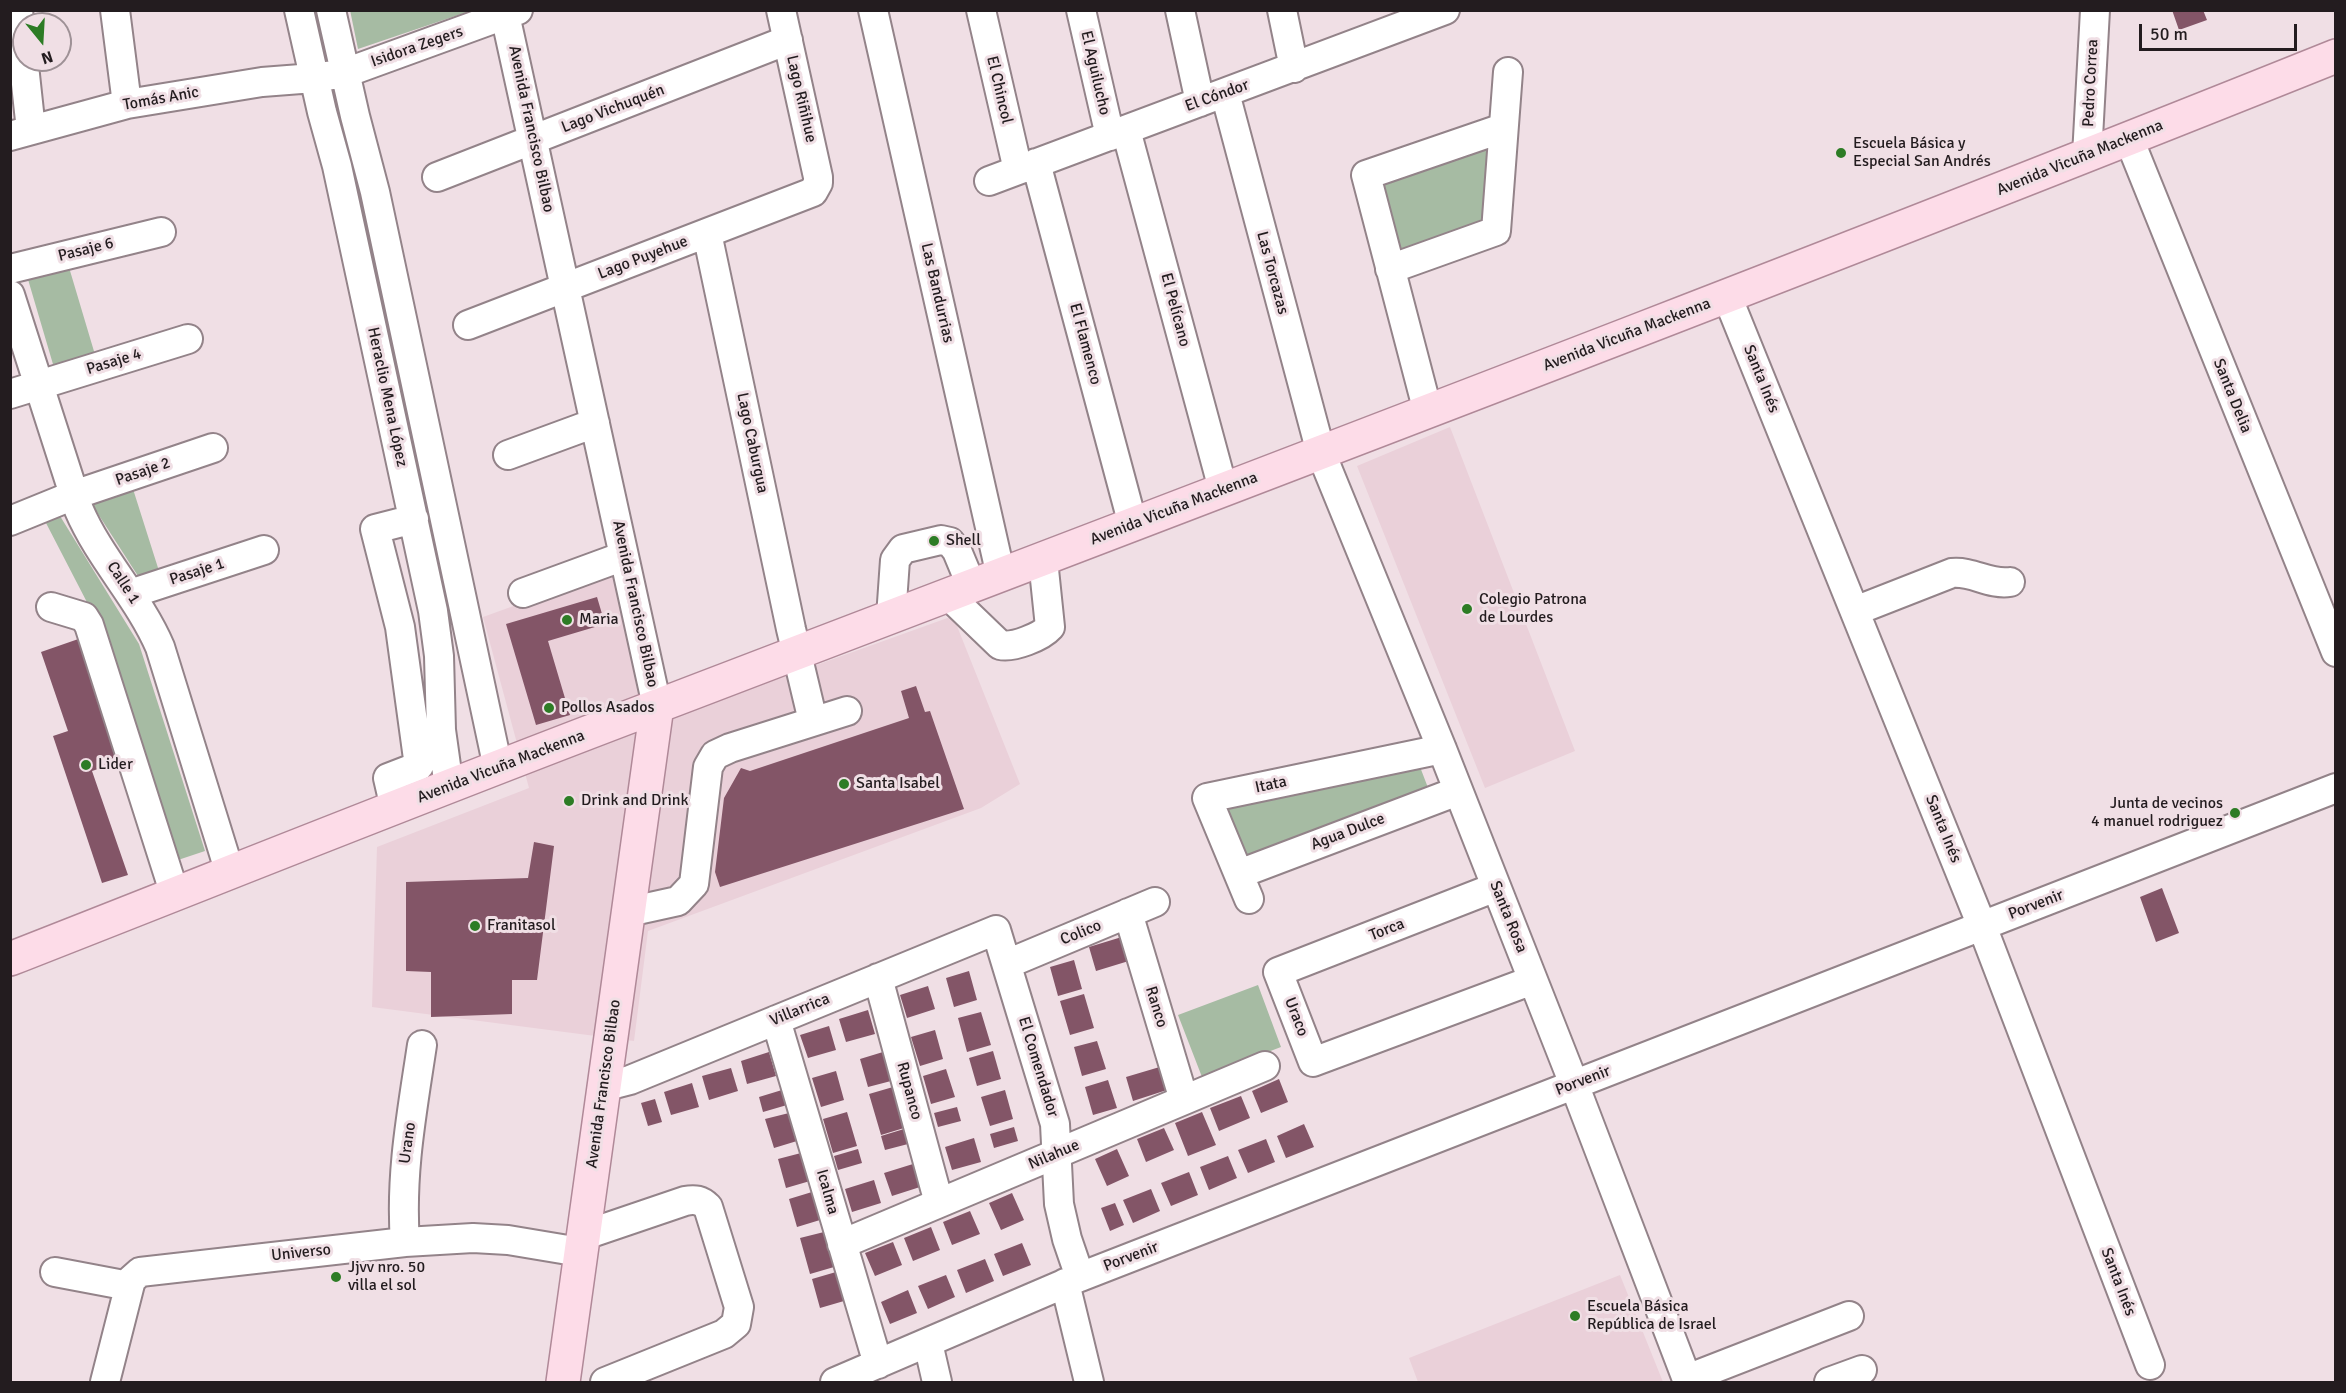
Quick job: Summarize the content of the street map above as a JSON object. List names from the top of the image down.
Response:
{
  "streets": {
    "main road": ["Avenida Francisco Bilbao", "Avenida Vicuña Mackenna"],
    "street": [
      "Isidora Zegers",
      "El Aguilucho",
      "Pedro Correa",
      "El Chincol",
      "El Cóndor",
      "Tomás Anic",
      "Lago Riñihue",
      "Lago Vichuquén",
      "Pasaje 6",
      "Lago Puyehue",
      "Las Torcazas",
      "Las Bandurrias",
      "El Pelícano",
      "El Flamenco",
      "Pasaje 4",
      "Santa Inés",
      "Santa Delia",
      "Heraclio Mena López",
      "Lago Caburgua",
      "Pasaje 2",
      "Pasaje 1",
      "Calle 1",
      "Itata",
      "Agua Dulce",
      "Porvenir",
      "Santa Rosa",
      "Torca",
      "Colico",
      "Ranco",
      "Villarrica",
      "Uraco",
      "El Comendador",
      "Rupanco",
      "Urano",
      "Nilahue",
      "Icalma",
      "Universo"
    ]
  },
  "crossings": [
    ["Isidora Zegers", "Tomás Anic"],
    ["Isidora Zegers", "Avenida Francisco Bilbao"],
    ["Isidora Zegers", "Heraclio Mena López"],
    ["El Aguilucho", "El Cóndor"],
    ["El Aguilucho", "El Pelícano"],
    ["Pedro Correa", "Avenida Vicuña Mackenna"],
    ["El Chincol", "El Cóndor"],
    ["El Chincol", "El Flamenco"],
    ["El Cóndor", "Las Torcazas"],
    ["El Cóndor", "El Pelícano"],
    ["El Cóndor", "El Flamenco"],
    ["Tomás Anic", "Heraclio Mena López"],
    ["Lago Riñihue", "Lago Vichuquén"],
    ["Lago Riñihue", "Lago Puyehue"],
    ["Lago Vichuquén", "Avenida Francisco Bilbao"],
    ["Avenida Francisco Bilbao", "Avenida Vicuña Mackenna"],
    ["Avenida Francisco Bilbao", "Lago Puyehue"],
    ["Avenida Francisco Bilbao", "Villarrica"],
    ["Avenida Francisco Bilbao", "Universo"],
    ["Avenida Vicuña Mackenna", "Las Torcazas"],
    ["Avenida Vicuña Mackenna", "Las Bandurrias"],
    ["Avenida Vicuña Mackenna", "El Pelícano"],
    ["Avenida Vicuña Mackenna", "El Flamenco"],
    ["Avenida Vicuña Mackenna", "Santa Inés"],
    ["Avenida Vicuña Mackenna", "Santa Delia"],
    ["Avenida Vicuña Mackenna", "Heraclio Mena López"],
    ["Avenida Vicuña Mackenna", "Lago Caburgua"],
    ["Avenida Vicuña Mackenna", "Calle 1"],
    ["Avenida Vicuña Mackenna", "Santa Rosa"],
    ["Lago Puyehue", "Lago Caburgua"],
    ["Las Torcazas", "Santa Rosa"],
    ["Pasaje 4", "Calle 1"],
    ["Santa Inés", "Porvenir"],
    ["Pasaje 2", "Calle 1"],
    ["Pasaje 1", "Calle 1"],
    ["Itata", "Agua Dulce"],
    ["Itata", "Santa Rosa"],
    ["Agua Dulce", "Santa Rosa"],
    ["Porvenir", "Santa Rosa"],
    ["Porvenir", "El Comendador"],
    ["Porvenir", "Icalma"],
    ["Santa Rosa", "Torca"],
    ["Santa Rosa", "Uraco"],
    ["Torca", "Uraco"],
    ["Colico", "Ranco"],
    ["Colico", "El Comendador"],
    ["Ranco", "Nilahue"],
    ["Villarrica", "El Comendador"],
    ["Villarrica", "Rupanco"],
    ["Villarrica", "Icalma"],
    ["El Comendador", "Nilahue"],
    ["Rupanco", "Nilahue"],
    ["Urano", "Universo"],
    ["Nilahue", "Icalma"]
  ],
  "places": [
    "Escuela Básica y Especial San Andrés",
    "Shell",
    "Colegio Patrona de Lourdes",
    "Maria",
    "Pollos Asados",
    "Lider",
    "Santa Isabel",
    "Drink and Drink",
    "Junta de vecinos 4 manuel rodriguez",
    "Franitasol",
    "Jjvv nro. 50 villa el sol",
    "Escuela Básica República de Israel"
  ],
  "scale_bar": "50 m",
  "north": "bottom"
}
